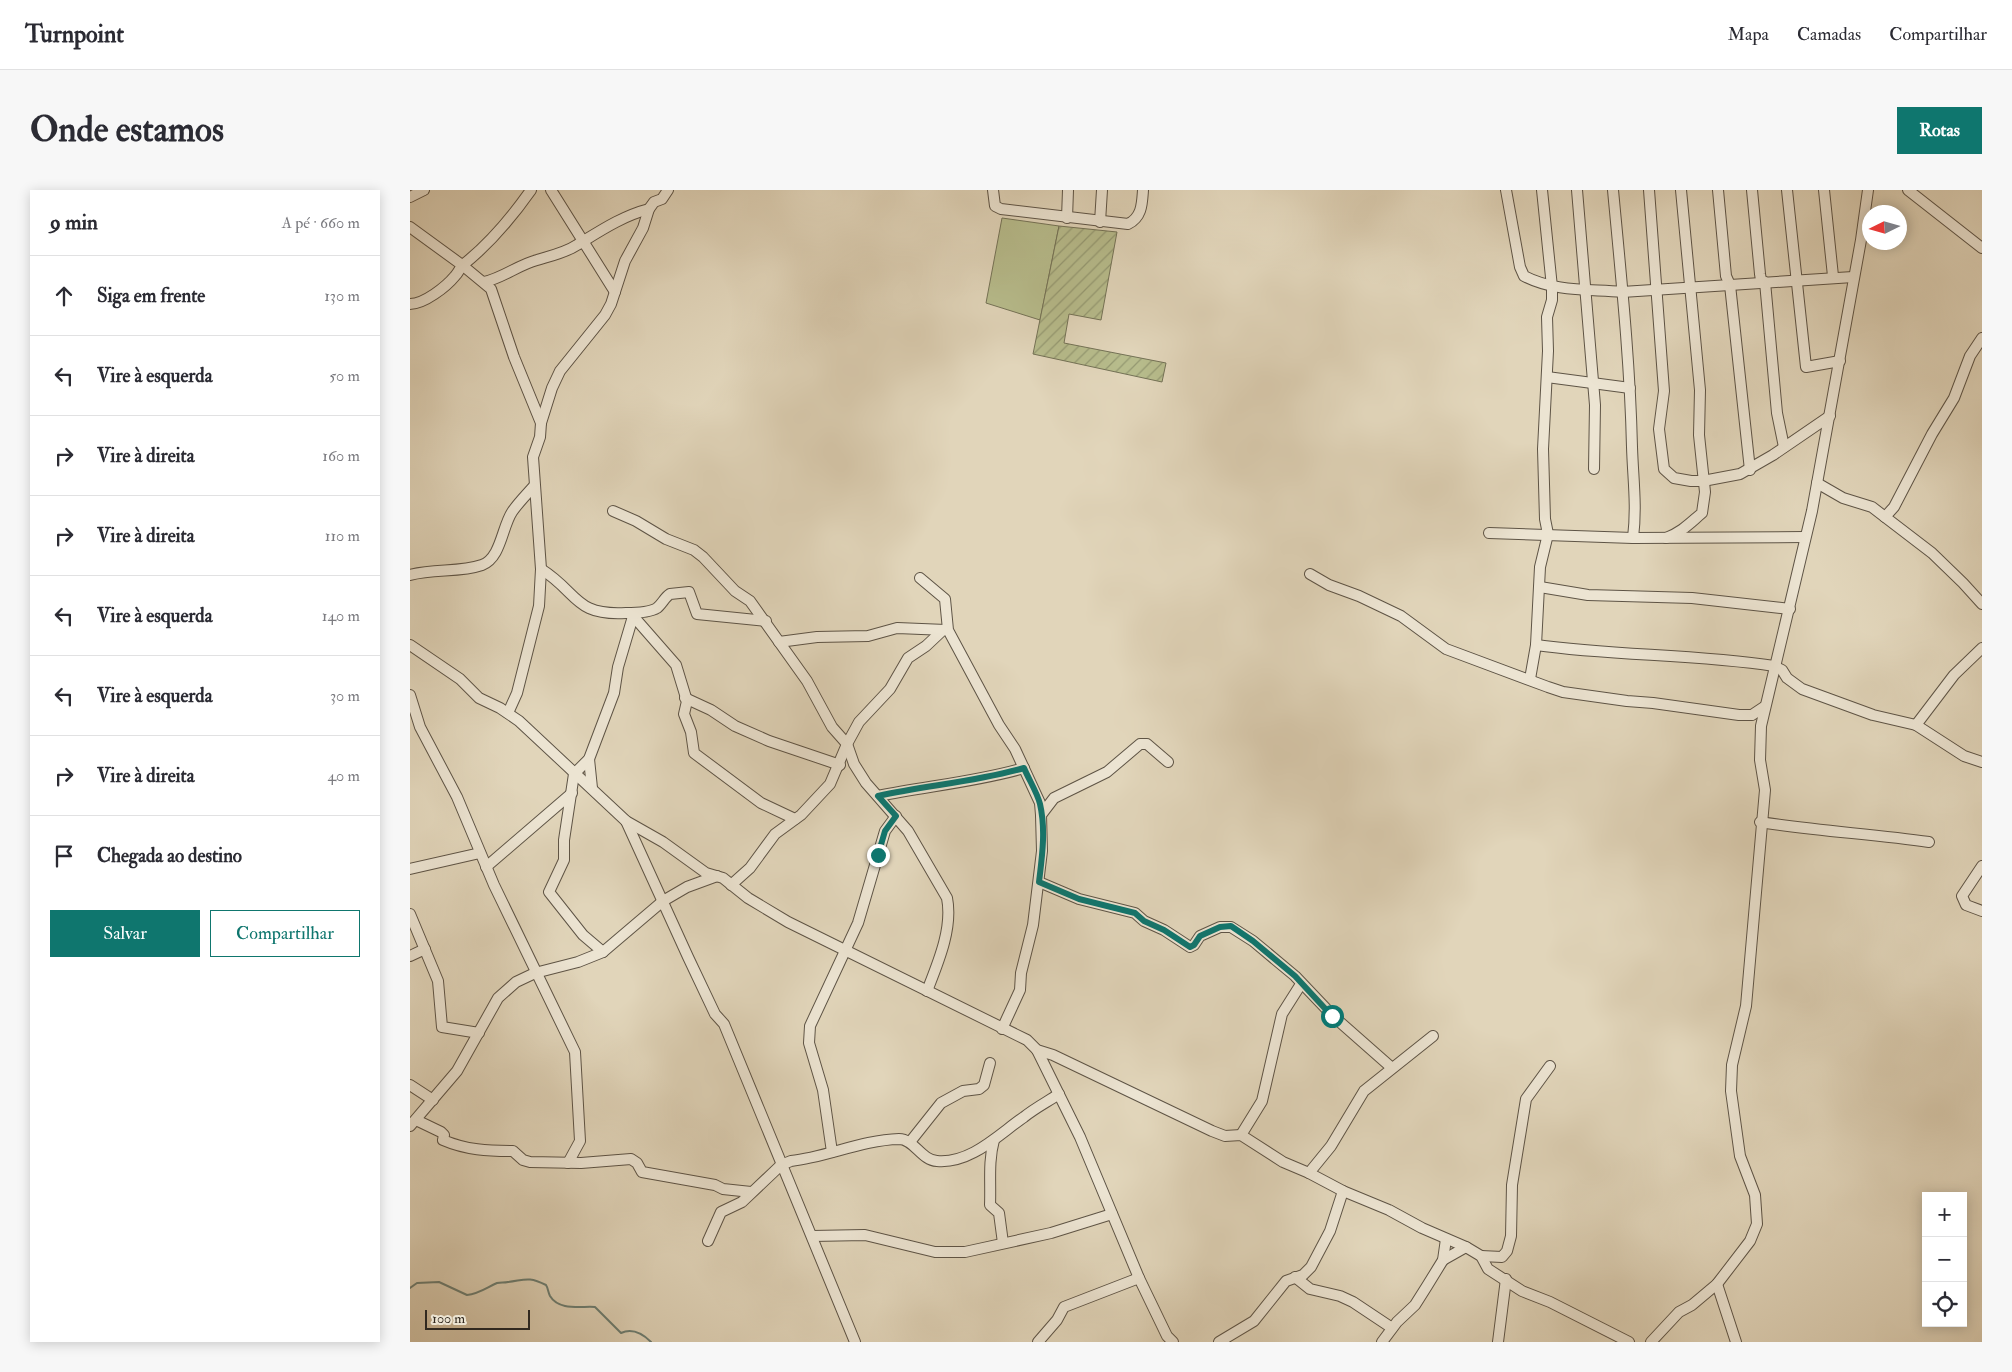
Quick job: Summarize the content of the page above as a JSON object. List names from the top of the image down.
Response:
{
  "scale_bar": "100 m",
  "north": "left",
  "page": {
    "header": "Turnpoint",
    "nav": ["Mapa", "Camadas", "Compartilhar"],
    "buttons": [
      "Rotas",
      ["Salvar", "Compartilhar"]
    ],
    "title": "Onde estamos",
    "heading": ["9 min", "A pé · 660 m"],
    "list": [
      ["Siga em frente", "130 m"],
      ["Vire à esquerda", "50 m"],
      ["Vire à direita", "160 m"],
      ["Vire à direita", "110 m"],
      ["Vire à esquerda", "140 m"],
      ["Vire à esquerda", "30 m"],
      ["Vire à direita", "40 m"],
      "Chegada ao destino"
    ],
    "map_buttons": ["+", "−"],
    "scale": "100 m"
  }
}
